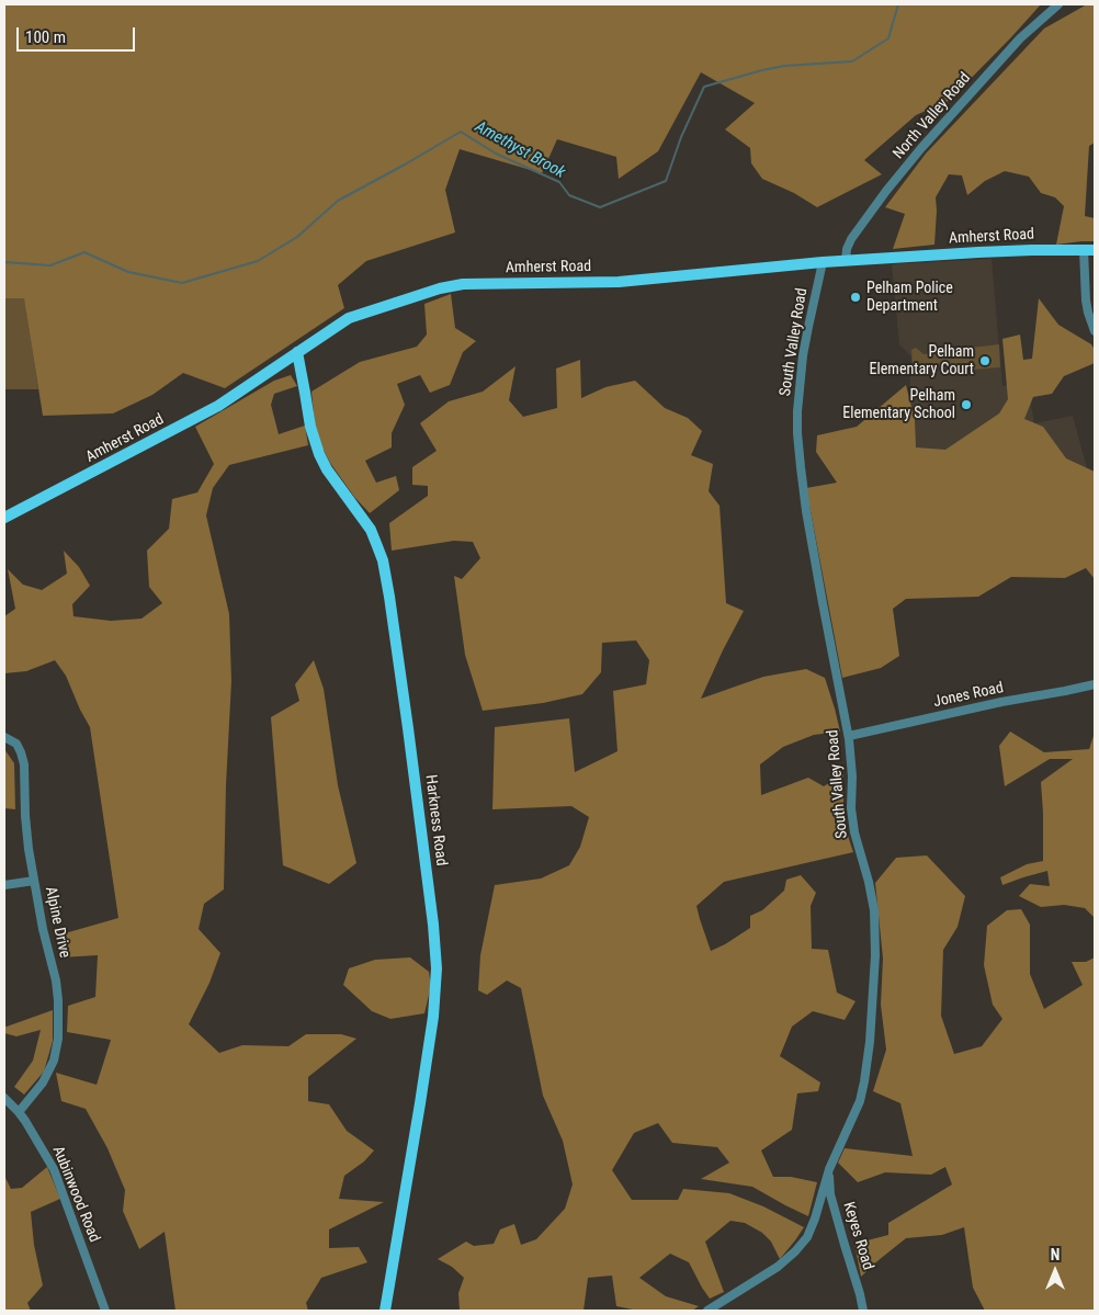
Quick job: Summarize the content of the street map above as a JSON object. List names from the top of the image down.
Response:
{
  "streets": {
    "main road": ["Amherst Road", "Harkness Road"],
    "street": [
      "North Valley Road",
      "South Valley Road",
      "Jones Road",
      "Alpine Drive",
      "Aubinwood Road",
      "Keyes Road"
    ]
  },
  "crossings": [
    ["North Valley Road", "Amherst Road"],
    ["Amherst Road", "South Valley Road"],
    ["Amherst Road", "Harkness Road"],
    ["South Valley Road", "Jones Road"],
    ["South Valley Road", "Keyes Road"],
    ["Alpine Drive", "Aubinwood Road"]
  ],
  "water": ["Amethyst Brook"],
  "places": ["Pelham Police Department", "Pelham Elementary Court", "Pelham Elementary School"],
  "scale_bar": "100 m",
  "north": "top"
}
